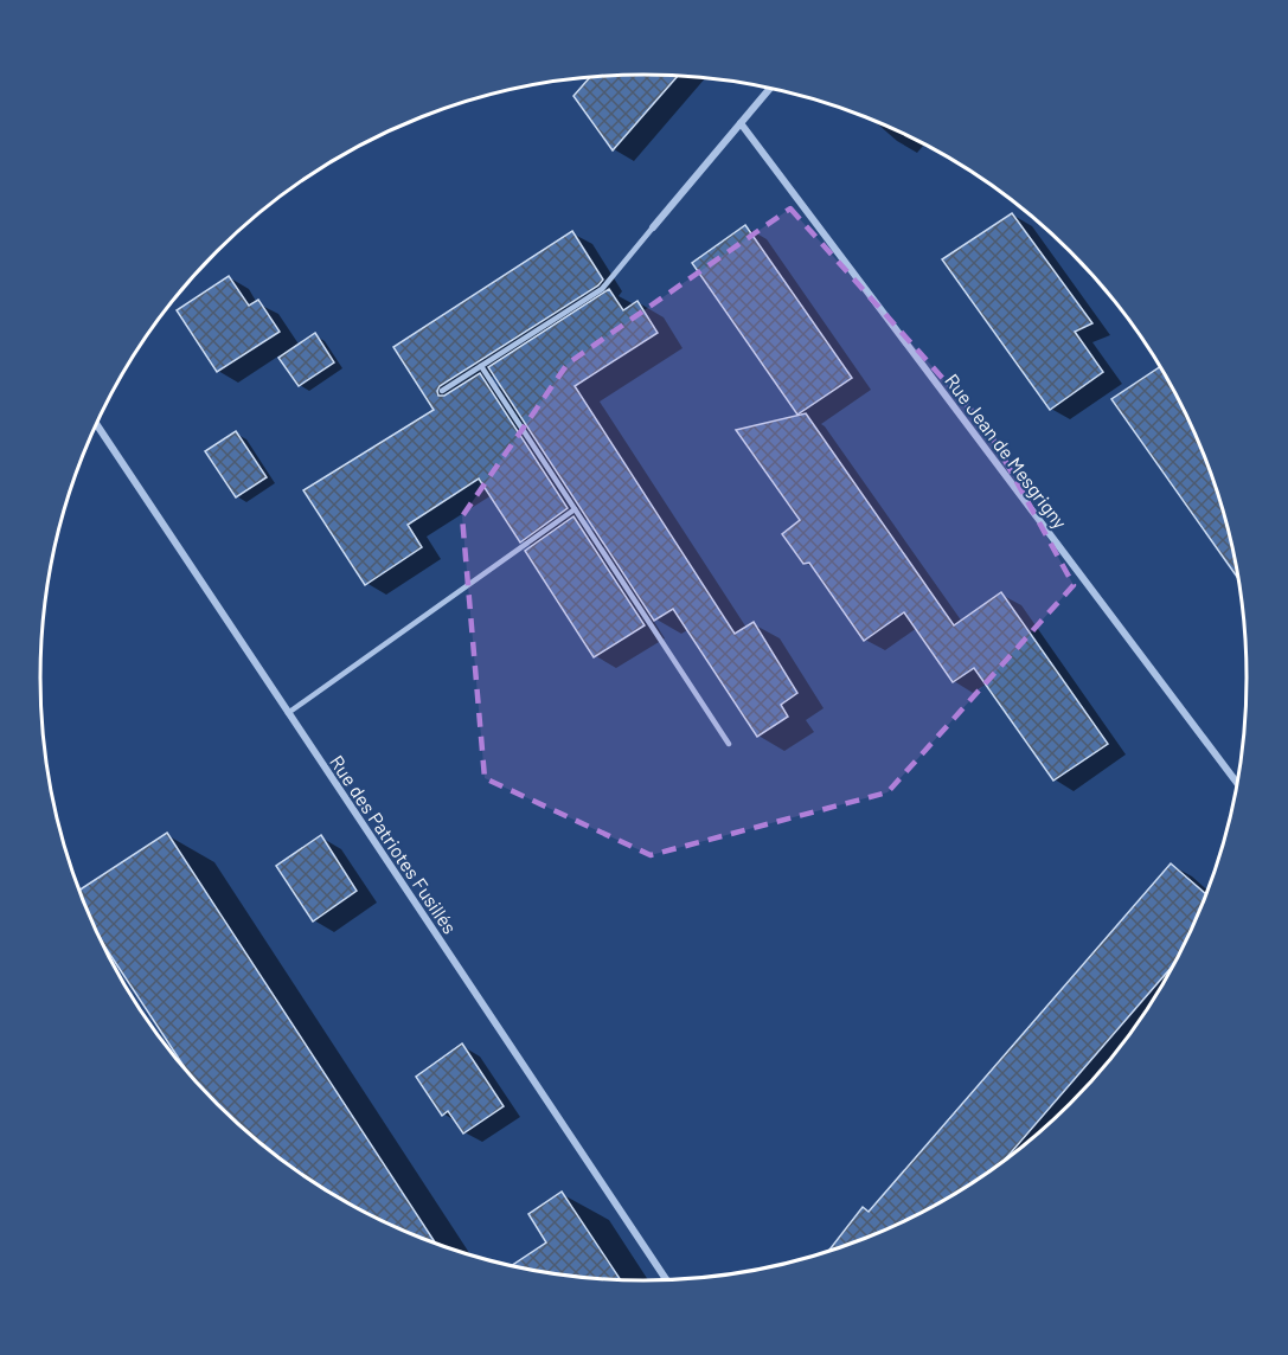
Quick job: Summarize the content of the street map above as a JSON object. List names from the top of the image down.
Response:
{
  "streets": {
    "street": ["Rue Jean de Mesgrigny", "Rue des Patriotes Fusillés"]
  }
}
